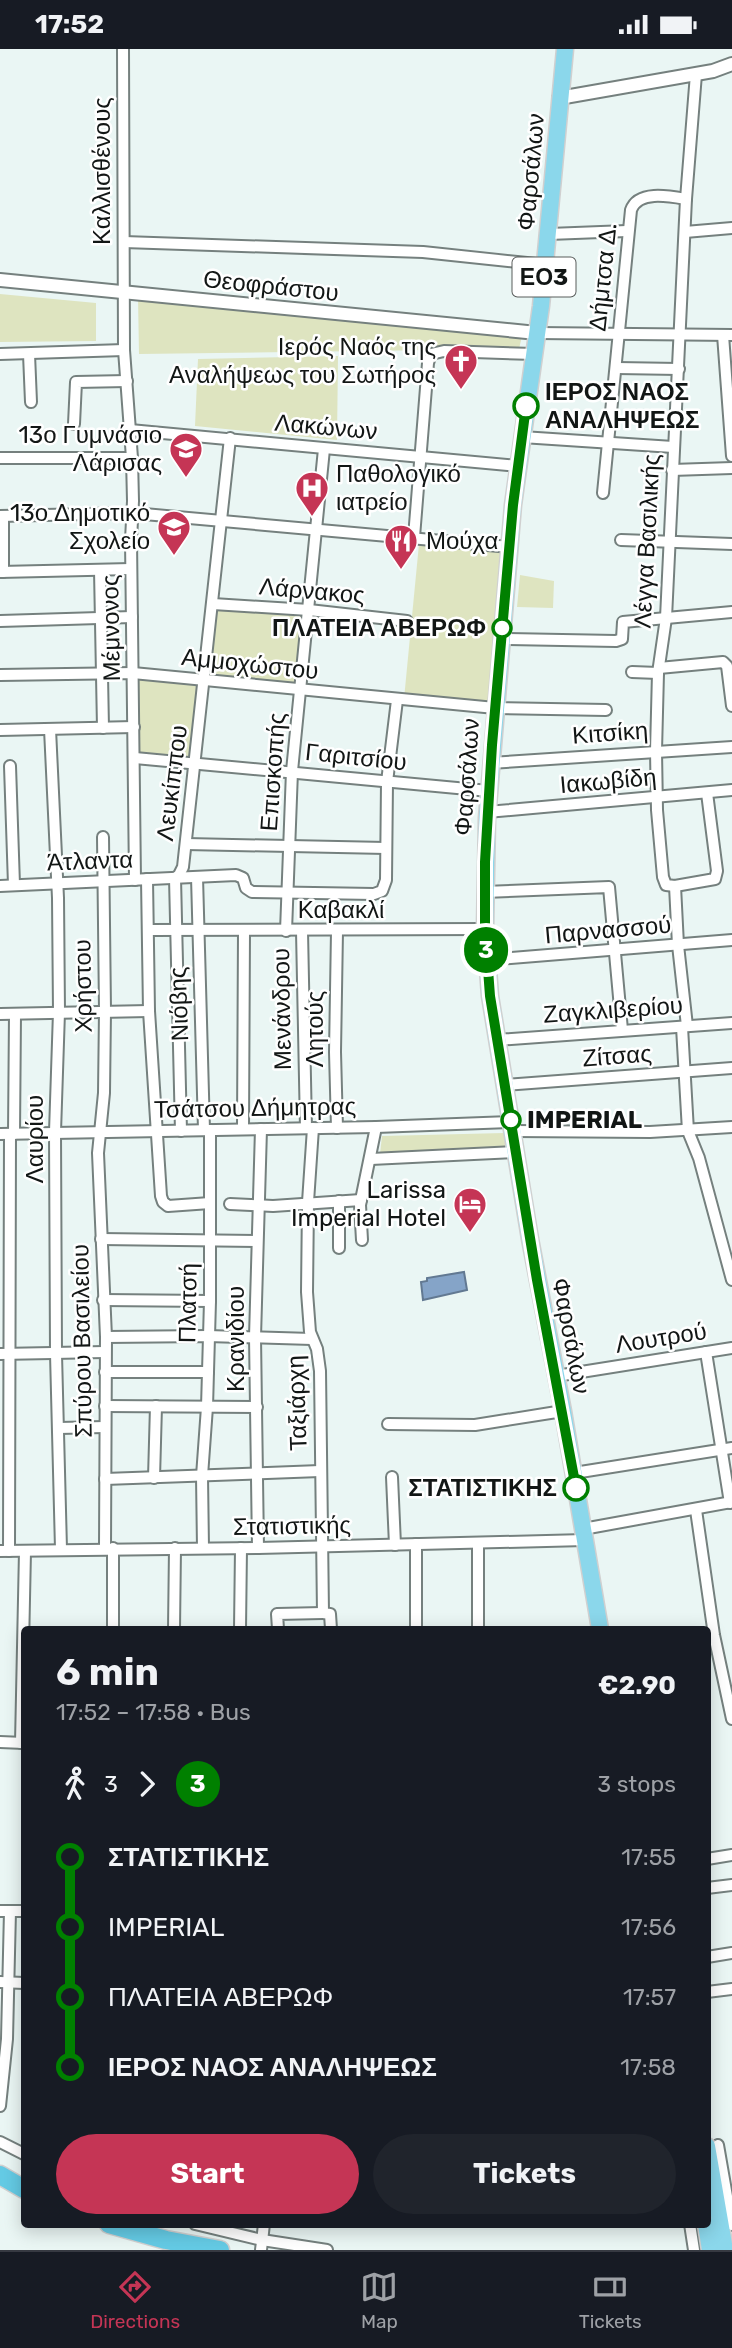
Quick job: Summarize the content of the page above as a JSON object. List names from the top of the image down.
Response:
{
  "streets": {
    "main road": ["Φαρσάλων", "ΕΟ3"],
    "street": [
      "Καλλισθένους",
      "Δήμτσα Δ.",
      "Θεοφράστου",
      "Λακώνων",
      "Λέγγα Βασιλικής",
      "Λάρνακος",
      "Μέμνονος",
      "Αμμοχώστου",
      "Κιτσίκη",
      "Γαριτσίου",
      "Επισκοπής",
      "Ιακωβίδη",
      "Λευκίππου",
      "Άτλαντα",
      "Καβακλί",
      "Παρνασσού",
      "Χρήστου",
      "Νιόβης",
      "Μενάνδρου",
      "Ζαγκλιβερίου",
      "Λητούς",
      "Ζίτσας",
      "Τσάτσου Δήμητρας",
      "Λαυρίου",
      "Πλατσή",
      "Λουτρού",
      "Κρανιδίου",
      "Σπύρου Βασιλείου",
      "Ταξιάρχη",
      "Στατιστικής"
    ]
  },
  "crossings": [
    ["Καλλισθένους", "Θεοφράστου"],
    ["Καλλισθένους", "Μέμνονος"],
    ["Φαρσάλων", "Θεοφράστου"],
    ["Φαρσάλων", "Λακώνων"],
    ["Φαρσάλων", "Αμμοχώστου"],
    ["Φαρσάλων", "Κιτσίκη"],
    ["Φαρσάλων", "Γαριτσίου"],
    ["Φαρσάλων", "Ιακωβίδη"],
    ["Φαρσάλων", "Καβακλί"],
    ["Φαρσάλων", "Παρνασσού"],
    ["Φαρσάλων", "Ζαγκλιβερίου"],
    ["Φαρσάλων", "Ζίτσας"],
    ["Φαρσάλων", "Τσάτσου Δήμητρας"],
    ["Φαρσάλων", "Λουτρού"],
    ["Φαρσάλων", "Στατιστικής"],
    ["Δήμτσα Δ.", "Λέγγα Βασιλικής"],
    ["Θεοφράστου", "Μέμνονος"],
    ["Λακώνων", "Μέμνονος"],
    ["Λακώνων", "Επισκοπής"],
    ["Λακώνων", "Λευκίππου"],
    ["Λέγγα Βασιλικής", "Κιτσίκη"],
    ["Λέγγα Βασιλικής", "Ιακωβίδη"],
    ["Λέγγα Βασιλικής", "Παρνασσού"],
    ["Λέγγα Βασιλικής", "Ζαγκλιβερίου"],
    ["Λέγγα Βασιλικής", "Ζίτσας"],
    ["Λέγγα Βασιλικής", "Τσάτσου Δήμητρας"],
    ["Λάρνακος", "Επισκοπής"],
    ["Λάρνακος", "Λευκίππου"],
    ["Μέμνονος", "Αμμοχώστου"],
    ["Μέμνονος", "Γαριτσίου"],
    ["Μέμνονος", "Άτλαντα"],
    ["Αμμοχώστου", "Επισκοπής"],
    ["Αμμοχώστου", "Λευκίππου"],
    ["Γαριτσίου", "Επισκοπής"],
    ["Γαριτσίου", "Λευκίππου"],
    ["Επισκοπής", "Άτλαντα"],
    ["Επισκοπής", "Καβακλί"],
    ["Λευκίππου", "Άτλαντα"],
    ["Λευκίππου", "Καβακλί"],
    ["Λευκίππου", "Τσάτσου Δήμητρας"],
    ["Άτλαντα", "Χρήστου"],
    ["Άτλαντα", "Νιόβης"],
    ["Άτλαντα", "Λαυρίου"],
    ["Καβακλί", "Νιόβης"],
    ["Καβακλί", "Μενάνδρου"],
    ["Καβακλί", "Λητούς"],
    ["Χρήστου", "Τσάτσου Δήμητρας"],
    ["Χρήστου", "Σπύρου Βασιλείου"],
    ["Νιόβης", "Τσάτσου Δήμητρας"],
    ["Νιόβης", "Πλατσή"],
    ["Μενάνδρου", "Τσάτσου Δήμητρας"],
    ["Μενάνδρου", "Ταξιάρχη"],
    ["Λητούς", "Τσάτσου Δήμητρας"],
    ["Τσάτσου Δήμητρας", "Λαυρίου"],
    ["Τσάτσου Δήμητρας", "Πλατσή"],
    ["Τσάτσου Δήμητρας", "Κρανιδίου"],
    ["Τσάτσου Δήμητρας", "Σπύρου Βασιλείου"],
    ["Τσάτσου Δήμητρας", "Ταξιάρχη"],
    ["Λαυρίου", "Στατιστικής"],
    ["Πλατσή", "Στατιστικής"],
    ["Κρανιδίου", "Στατιστικής"],
    ["Σπύρου Βασιλείου", "Στατιστικής"],
    ["Ταξιάρχη", "Στατιστικής"]
  ],
  "places": {
    "church": ["Ιερός Ναός της Αναλήψεως του Σωτήρος"],
    "other": [
      "ΙΕΡΟΣ ΝΑΟΣ ΑΝΑΛΗΨΕΩΣ",
      "ΠΛΑΤΕΙΑ ΑΒΕΡΩΦ",
      "IMPERIAL",
      "ΣΤΑΤΙΣΤΙΚΗΣ"
    ],
    "school or university": ["13ο Γυμνάσιο Λάρισας", "13ο Δημοτικό Σχολείο"],
    "hospital": ["Παθολογικό ιατρείο"],
    "restaurant": ["Μούχα"],
    "hotel": ["Larissa Imperial Hotel"]
  },
  "lines": ["bus line 3"],
  "page": {
    "status": "17:52",
    "on_map": "3",
    "heading": ["6 min", "17:52 – 17:58 · Bus", "€2.90"],
    "legs": ["3", "3", "3 stops"],
    "list": [
      {
        "name": "ΣΤΑΤΙΣΤΙΚΗΣ",
        "value": "17:55"
      },
      {
        "name": "IMPERIAL",
        "value": "17:56"
      },
      {
        "name": "ΠΛΑΤΕΙΑ ΑΒΕΡΩΦ",
        "value": "17:57"
      },
      {
        "name": "ΙΕΡΟΣ ΝΑΟΣ ΑΝΑΛΗΨΕΩΣ",
        "value": "17:58"
      }
    ],
    "buttons": ["Start", "Tickets"],
    "tabs": ["Directions", "Map", "Tickets"]
  }
}
